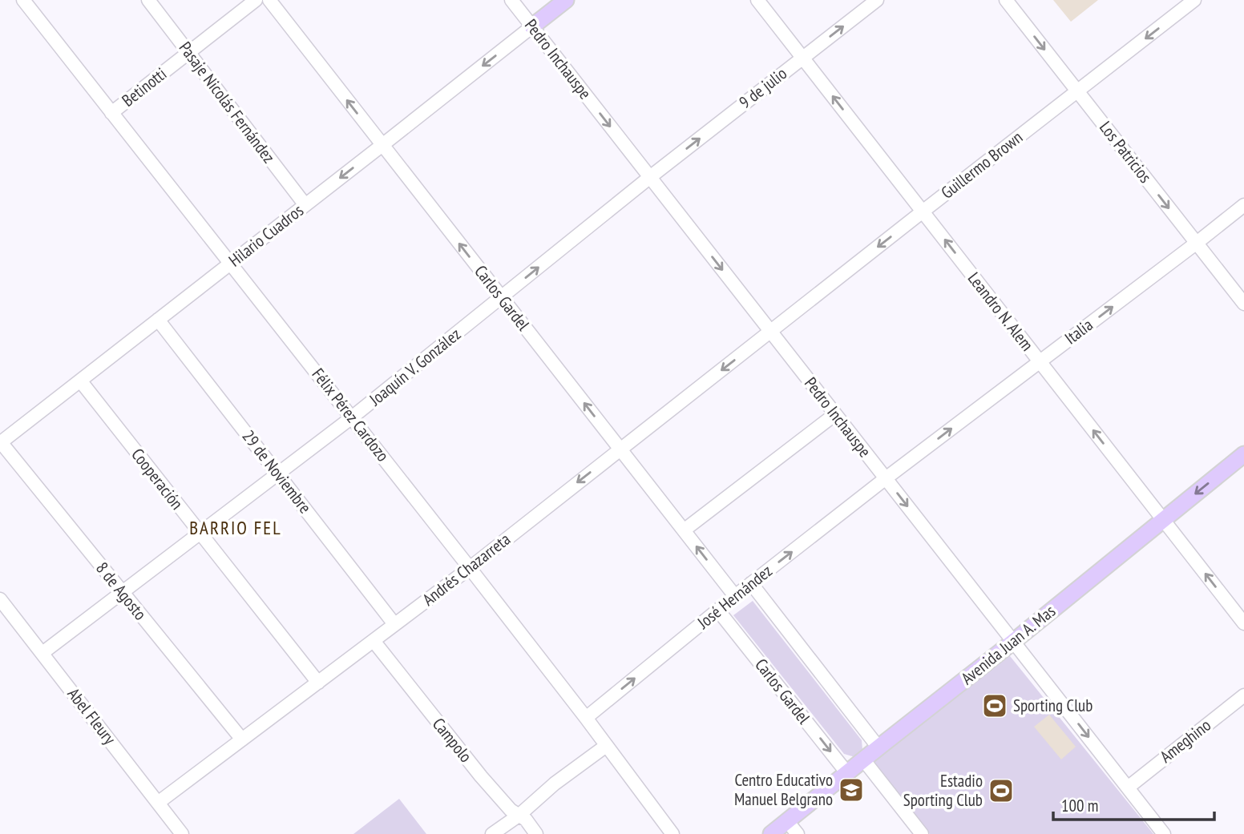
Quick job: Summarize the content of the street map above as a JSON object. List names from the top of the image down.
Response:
{
  "streets": {
    "main road": ["Avenida Juan A. Mas"],
    "street": [
      "Pedro Inchauspe",
      "Betinotti",
      "9 de julio",
      "Pasaje Nicolás Fernández",
      "Los Patricios",
      "Guillermo Brown",
      "Hilario Cuadros",
      "Carlos Gardel",
      "Leandro N. Alem",
      "Italia",
      "Joaquín V. González",
      "Félix Pérez Cardozo",
      "29 de Noviembre",
      "Cooperación",
      "Andrés Chazarreta",
      "8 de Agosto",
      "José Hernández",
      "Abel Fleury",
      "Campolo",
      "Ameghino"
    ]
  },
  "crossings": [
    ["Pedro Inchauspe", "9 de julio"],
    ["Pedro Inchauspe", "Guillermo Brown"],
    ["Pedro Inchauspe", "Hilario Cuadros"],
    ["Pedro Inchauspe", "Italia"],
    ["Pedro Inchauspe", "Joaquín V. González"],
    ["Pedro Inchauspe", "Andrés Chazarreta"],
    ["Pedro Inchauspe", "José Hernández"],
    ["Pedro Inchauspe", "Avenida Juan A. Mas"],
    ["Pedro Inchauspe", "Ameghino"],
    ["Betinotti", "Pasaje Nicolás Fernández"],
    ["Betinotti", "Félix Pérez Cardozo"],
    ["9 de julio", "Leandro N. Alem"],
    ["9 de julio", "Joaquín V. González"],
    ["Pasaje Nicolás Fernández", "Hilario Cuadros"],
    ["Los Patricios", "Guillermo Brown"],
    ["Los Patricios", "Italia"],
    ["Guillermo Brown", "Leandro N. Alem"],
    ["Guillermo Brown", "Andrés Chazarreta"],
    ["Hilario Cuadros", "Carlos Gardel"],
    ["Hilario Cuadros", "Félix Pérez Cardozo"],
    ["Hilario Cuadros", "29 de Noviembre"],
    ["Hilario Cuadros", "Cooperación"],
    ["Hilario Cuadros", "8 de Agosto"],
    ["Carlos Gardel", "Joaquín V. González"],
    ["Carlos Gardel", "Andrés Chazarreta"],
    ["Carlos Gardel", "José Hernández"],
    ["Carlos Gardel", "Avenida Juan A. Mas"],
    ["Leandro N. Alem", "Italia"],
    ["Leandro N. Alem", "Avenida Juan A. Mas"],
    ["Italia", "José Hernández"],
    ["Joaquín V. González", "Félix Pérez Cardozo"],
    ["Joaquín V. González", "29 de Noviembre"],
    ["Joaquín V. González", "Cooperación"],
    ["Joaquín V. González", "8 de Agosto"],
    ["Joaquín V. González", "Abel Fleury"],
    ["Félix Pérez Cardozo", "Andrés Chazarreta"],
    ["Félix Pérez Cardozo", "José Hernández"],
    ["29 de Noviembre", "Andrés Chazarreta"],
    ["Cooperación", "Andrés Chazarreta"],
    ["Andrés Chazarreta", "8 de Agosto"],
    ["Andrés Chazarreta", "Abel Fleury"],
    ["Andrés Chazarreta", "Campolo"]
  ],
  "one_way": [
    "Pedro Inchauspe",
    "9 de julio",
    "Los Patricios",
    "Guillermo Brown",
    "Hilario Cuadros",
    "Leandro N. Alem",
    "Italia"
  ],
  "districts": ["BARRIO FEL"],
  "places": {
    "sports": ["Sporting Club", "Estadio Sporting Club"],
    "school or university": ["Centro Educativo Manuel Belgrano"]
  },
  "scale_bar": "100 m"
}
